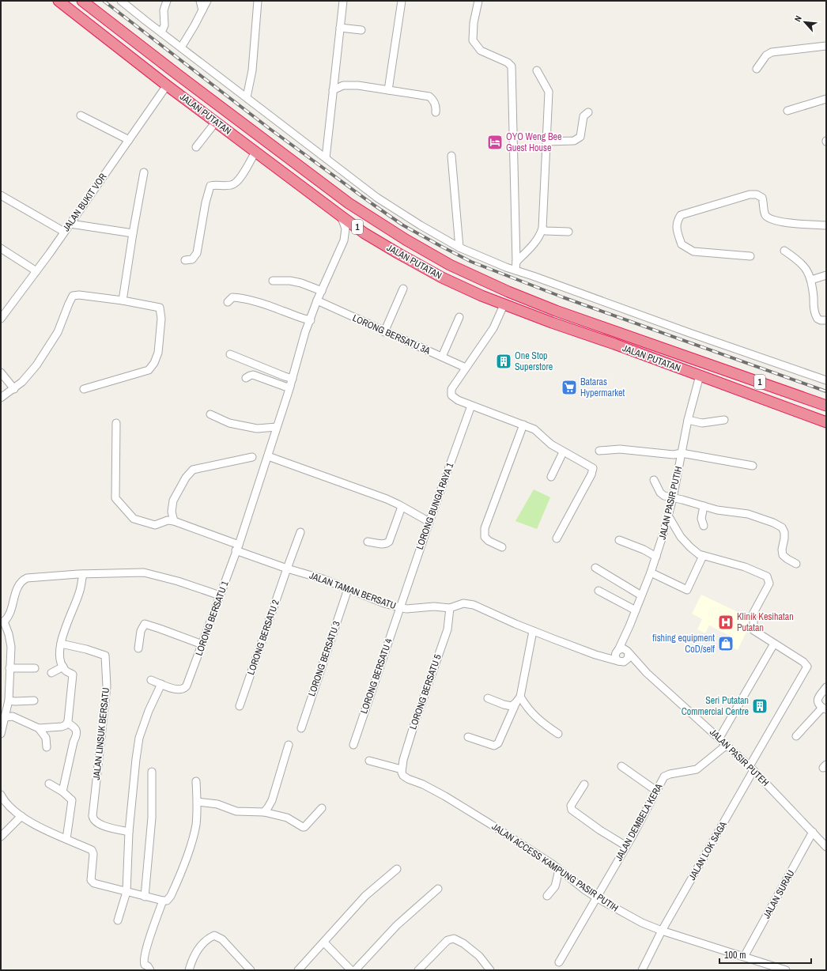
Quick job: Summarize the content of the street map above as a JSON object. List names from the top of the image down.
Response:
{
  "streets": {
    "highway": ["JALAN PUTATAN", "1"],
    "street": [
      "JALAN BUKIT VOR",
      "LORONG BERSATU 3A",
      "JALAN PASIR PUTIH",
      "LORONG BUNGA RAYA 1",
      "JALAN TAMAN BERSATU",
      "LORONG BERSATU 1",
      "LORONG BERSATU 2",
      "LORONG BERSATU 3",
      "LORONG BERSATU 4",
      "LORONG BERSATU 5",
      "JALAN LINSUK BERSATU",
      "JALAN PASIR PUTEH",
      "JALAN DEMBELA KERA",
      "JALAN LOK SAGA",
      "JALAN ACCESS KAMPUNG PASIR PUTIH",
      "JALAN SURAU"
    ]
  },
  "crossings": [
    ["JALAN PUTATAN", "JALAN BUKIT VOR"],
    ["JALAN PUTATAN", "JALAN PASIR PUTIH"],
    ["LORONG BERSATU 3A", "LORONG BERSATU 1"],
    ["JALAN PASIR PUTIH", "JALAN TAMAN BERSATU"],
    ["JALAN PASIR PUTIH", "JALAN PASIR PUTEH"],
    ["LORONG BUNGA RAYA 1", "JALAN TAMAN BERSATU"],
    ["LORONG BUNGA RAYA 1", "LORONG BERSATU 4"],
    ["JALAN TAMAN BERSATU", "LORONG BERSATU 1"],
    ["JALAN TAMAN BERSATU", "LORONG BERSATU 2"],
    ["JALAN TAMAN BERSATU", "LORONG BERSATU 3"],
    ["JALAN TAMAN BERSATU", "LORONG BERSATU 4"],
    ["JALAN TAMAN BERSATU", "LORONG BERSATU 5"],
    ["JALAN TAMAN BERSATU", "JALAN PASIR PUTEH"],
    ["LORONG BERSATU 5", "JALAN ACCESS KAMPUNG PASIR PUTIH"],
    ["JALAN PASIR PUTEH", "JALAN DEMBELA KERA"],
    ["JALAN PASIR PUTEH", "JALAN LOK SAGA"],
    ["JALAN PASIR PUTEH", "JALAN SURAU"],
    ["JALAN DEMBELA KERA", "JALAN ACCESS KAMPUNG PASIR PUTIH"],
    ["JALAN LOK SAGA", "JALAN ACCESS KAMPUNG PASIR PUTIH"],
    ["JALAN ACCESS KAMPUNG PASIR PUTIH", "JALAN SURAU"]
  ],
  "places": {
    "hotel": ["OYO Weng Bee Guest House"],
    "building": ["One Stop Superstore", "Seri Putatan Commercial Centre"],
    "supermarket": ["Bataras Hypermarket"],
    "hospital": ["Klinik Kesihatan Putatan"],
    "shop": ["fishing equipment CoD/self"]
  },
  "scale_bar": "100 m",
  "north": "top left"
}
